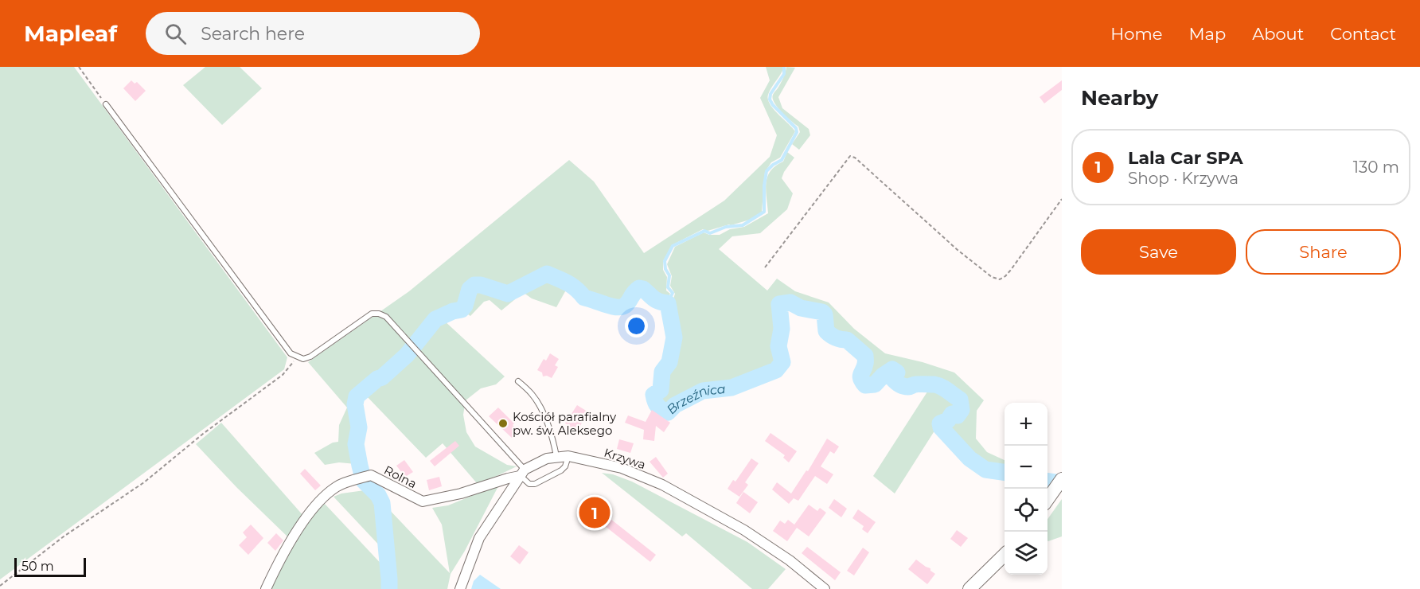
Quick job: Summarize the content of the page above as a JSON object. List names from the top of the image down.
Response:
{
  "streets": {
    "street": ["Krzywa", "Rolna"]
  },
  "crossings": [
    ["Krzywa", "Rolna"]
  ],
  "water": ["Brzeźnica"],
  "places": ["Kościół parafialny pw. św. Aleksego"],
  "scale_bar": "50 m",
  "page": {
    "header": "Mapleaf",
    "search": "Search here",
    "nav": [
      "Home",
      "Map",
      "About",
      "Contact"
    ],
    "heading": "Nearby",
    "list": [
      {
        "mark": "1",
        "name": "Lala Car SPA",
        "note": "Shop · Krzywa",
        "value": "130 m"
      }
    ],
    "buttons": ["Save", "Share"],
    "map_buttons": ["+", "−"],
    "pins": "1",
    "scale": "50 m"
  }
}
